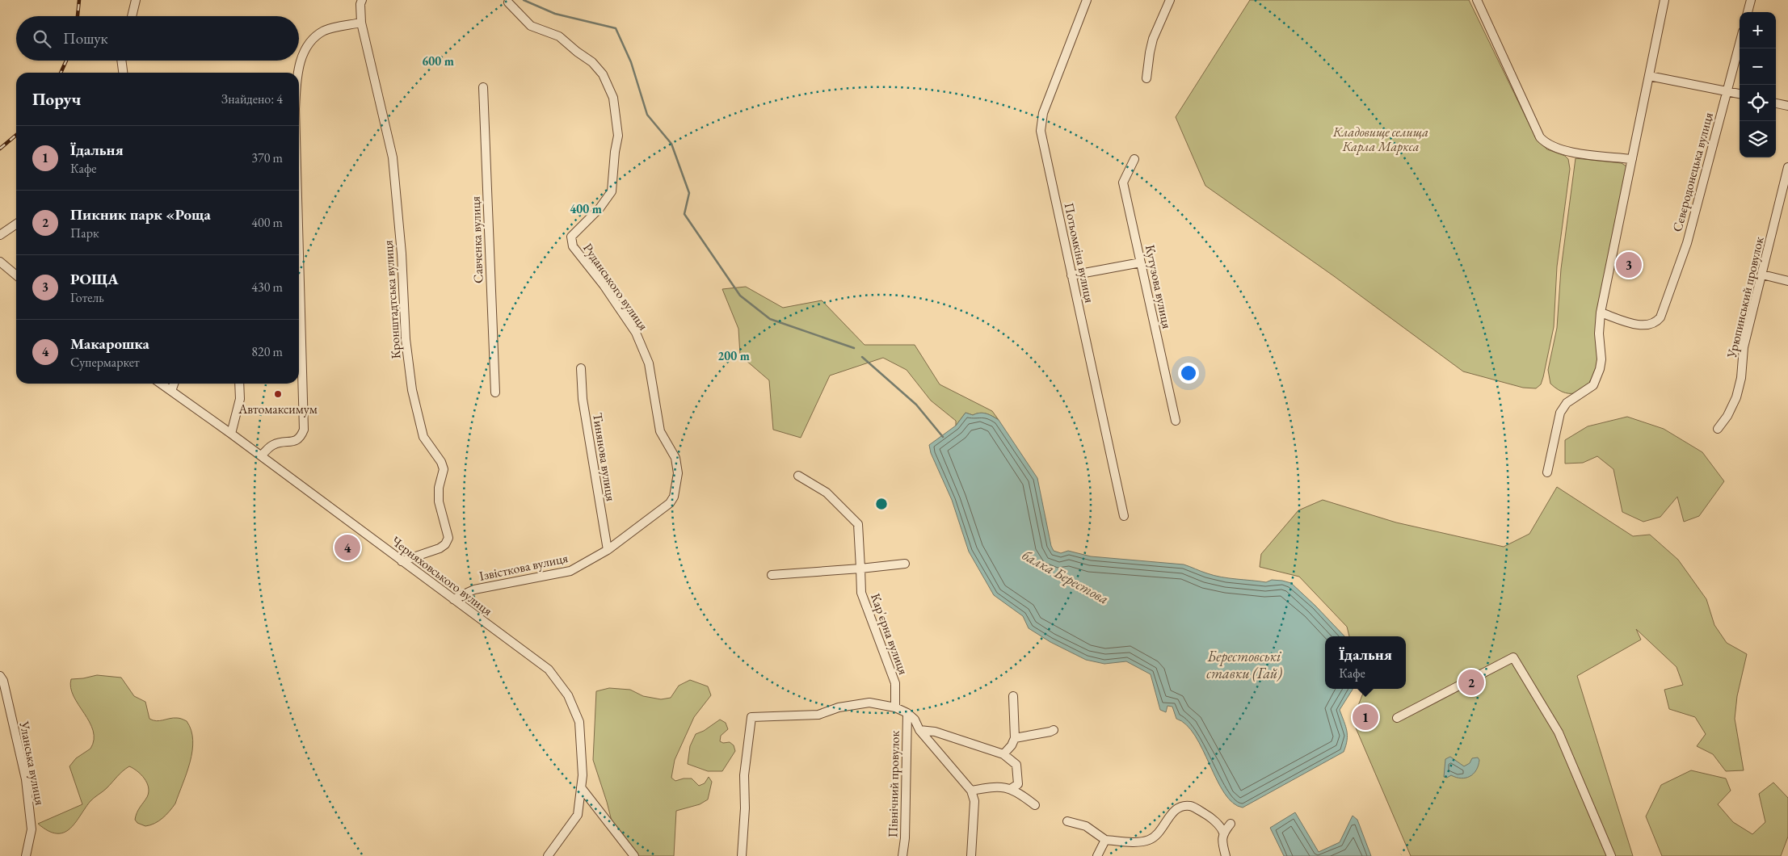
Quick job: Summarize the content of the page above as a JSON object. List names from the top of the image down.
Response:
{
  "streets": {
    "street": [
      "Сєвєродонецька вулиця",
      "Савченка вулиця",
      "Потьомкіна вулиця",
      "Руданського вулиця",
      "Кутузова вулиця",
      "Урюпинський провулок",
      "Кронштадтська вулиця",
      "Тинянова вулиця",
      "Iзвiсткова вулиця",
      "Черняховського вулиця",
      "Кар'єрна вулиця",
      "Уланська вулиця",
      "Північний провулок"
    ]
  },
  "crossings": [
    ["Руданського вулиця", "Iзвiсткова вулиця"],
    ["Кронштадтська вулиця", "Черняховського вулиця"],
    ["Тинянова вулиця", "Iзвiсткова вулиця"],
    ["Iзвiсткова вулиця", "Черняховського вулиця"]
  ],
  "water": ["балка Берестова", "Берестовські ставки (Гай)"],
  "parks": ["Кладовище селища Карла Маркса"],
  "places": ["Автомаксимум"],
  "page": {
    "map_buttons": ["+", "−"],
    "search": "Пошук",
    "heading": ["Поруч", "Знайдено: 4"],
    "list": [
      {
        "mark": "1",
        "name": "Їдальня",
        "note": "Кафе",
        "value": "370 m"
      },
      {
        "mark": "2",
        "name": "Пикник парк «Роща",
        "note": "Парк",
        "value": "400 m"
      },
      {
        "mark": "3",
        "name": "РОЩА",
        "note": "Готель",
        "value": "430 m"
      },
      {
        "mark": "4",
        "name": "Макарошка",
        "note": "Супермаркет",
        "value": "820 m"
      }
    ],
    "pins": [
      "3",
      "4",
      "2",
      "1"
    ],
    "popup": ["Їдальня", "Кафе"]
  },
  "rings": ["600 m", "400 m", "200 m"]
}
